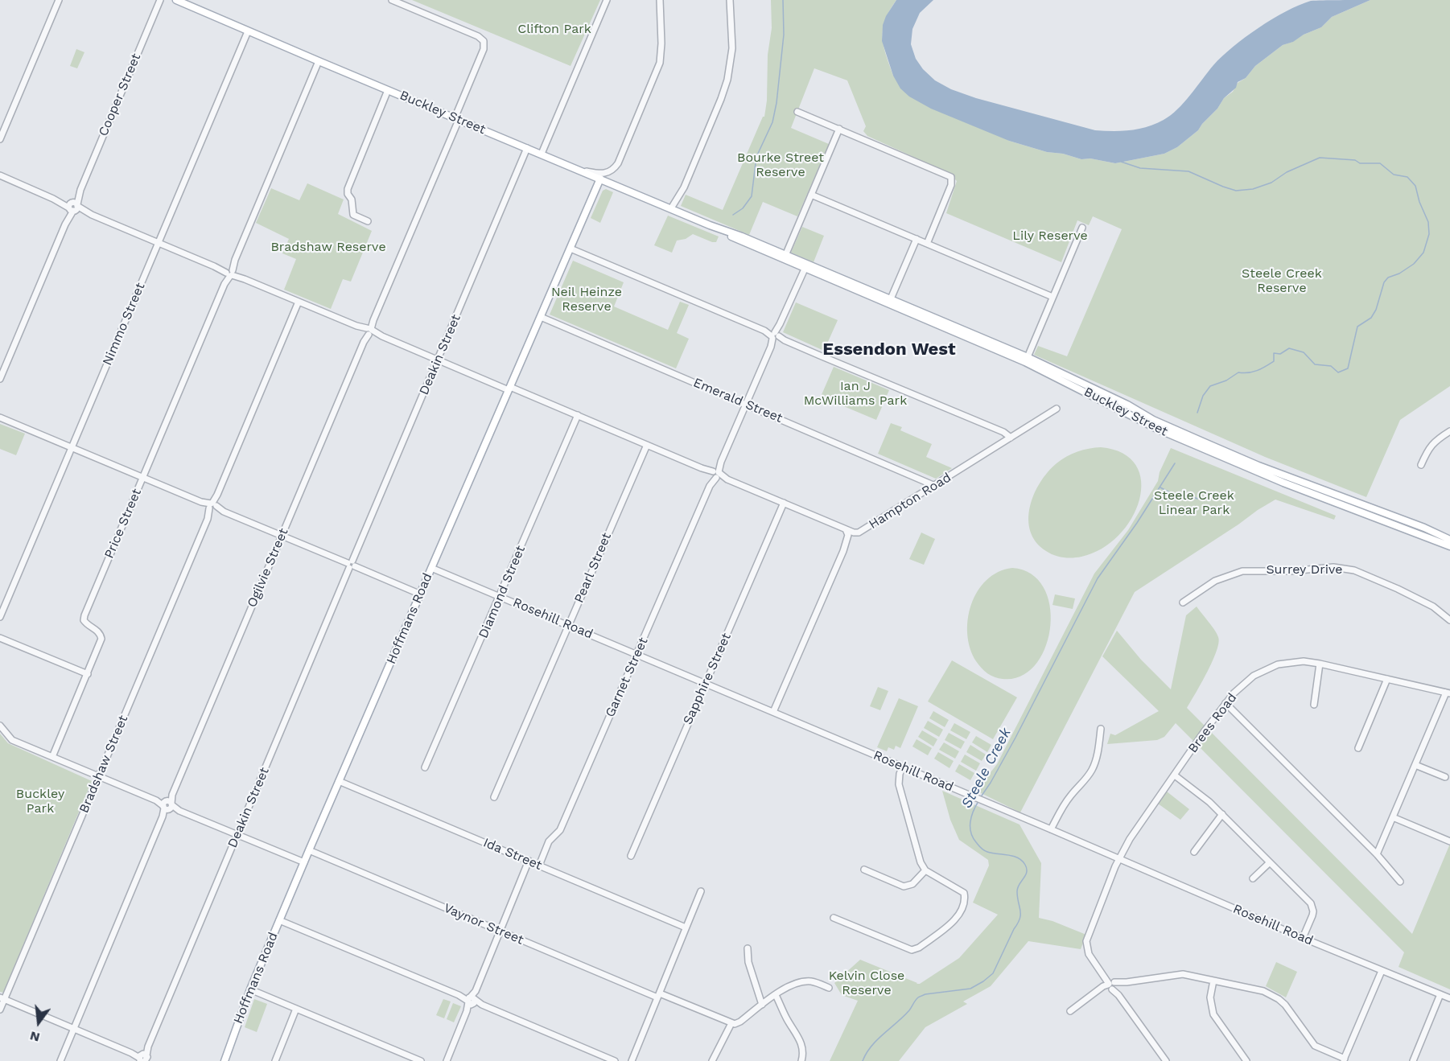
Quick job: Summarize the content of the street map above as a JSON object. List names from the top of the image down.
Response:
{
  "streets": {
    "main road": ["Buckley Street", "Hoffmans Road"],
    "street": [
      "Cooper Street",
      "Nimmo Street",
      "Deakin Street",
      "Emerald Street",
      "Hampton Road",
      "Price Street",
      "Ogilvie Street",
      "Pearl Street",
      "Surrey Drive",
      "Diamond Street",
      "Rosehill Road",
      "Garnet Street",
      "Sapphire Street",
      "Brees Road",
      "Bradshaw Street",
      "Ida Street",
      "Vaynor Street"
    ]
  },
  "crossings": [
    ["Buckley Street", "Nimmo Street"],
    ["Buckley Street", "Deakin Street"],
    ["Buckley Street", "Price Street"],
    ["Buckley Street", "Ogilvie Street"],
    ["Buckley Street", "Hoffmans Road"],
    ["Buckley Street", "Garnet Street"],
    ["Deakin Street", "Hampton Road"],
    ["Emerald Street", "Hampton Road"],
    ["Emerald Street", "Hoffmans Road"],
    ["Emerald Street", "Garnet Street"],
    ["Hampton Road", "Ogilvie Street"],
    ["Hampton Road", "Pearl Street"],
    ["Hampton Road", "Diamond Street"],
    ["Hampton Road", "Hoffmans Road"],
    ["Hampton Road", "Garnet Street"],
    ["Hampton Road", "Sapphire Street"],
    ["Pearl Street", "Rosehill Road"],
    ["Diamond Street", "Rosehill Road"],
    ["Hoffmans Road", "Rosehill Road"],
    ["Hoffmans Road", "Ida Street"],
    ["Hoffmans Road", "Vaynor Street"],
    ["Rosehill Road", "Garnet Street"],
    ["Rosehill Road", "Sapphire Street"],
    ["Rosehill Road", "Brees Road"],
    ["Garnet Street", "Ida Street"]
  ],
  "districts": ["Essendon West"],
  "water": ["Steele Creek"],
  "parks": [
    "Clifton Park",
    "Bourke Street Reserve",
    "Lily Reserve",
    "Bradshaw Reserve",
    "Steele Creek Reserve",
    "Neil Heinze Reserve",
    "Ian J McWilliams Park",
    "Steele Creek Linear Park",
    "Buckley Park",
    "Kelvin Close Reserve"
  ],
  "north": "bottom"
}
